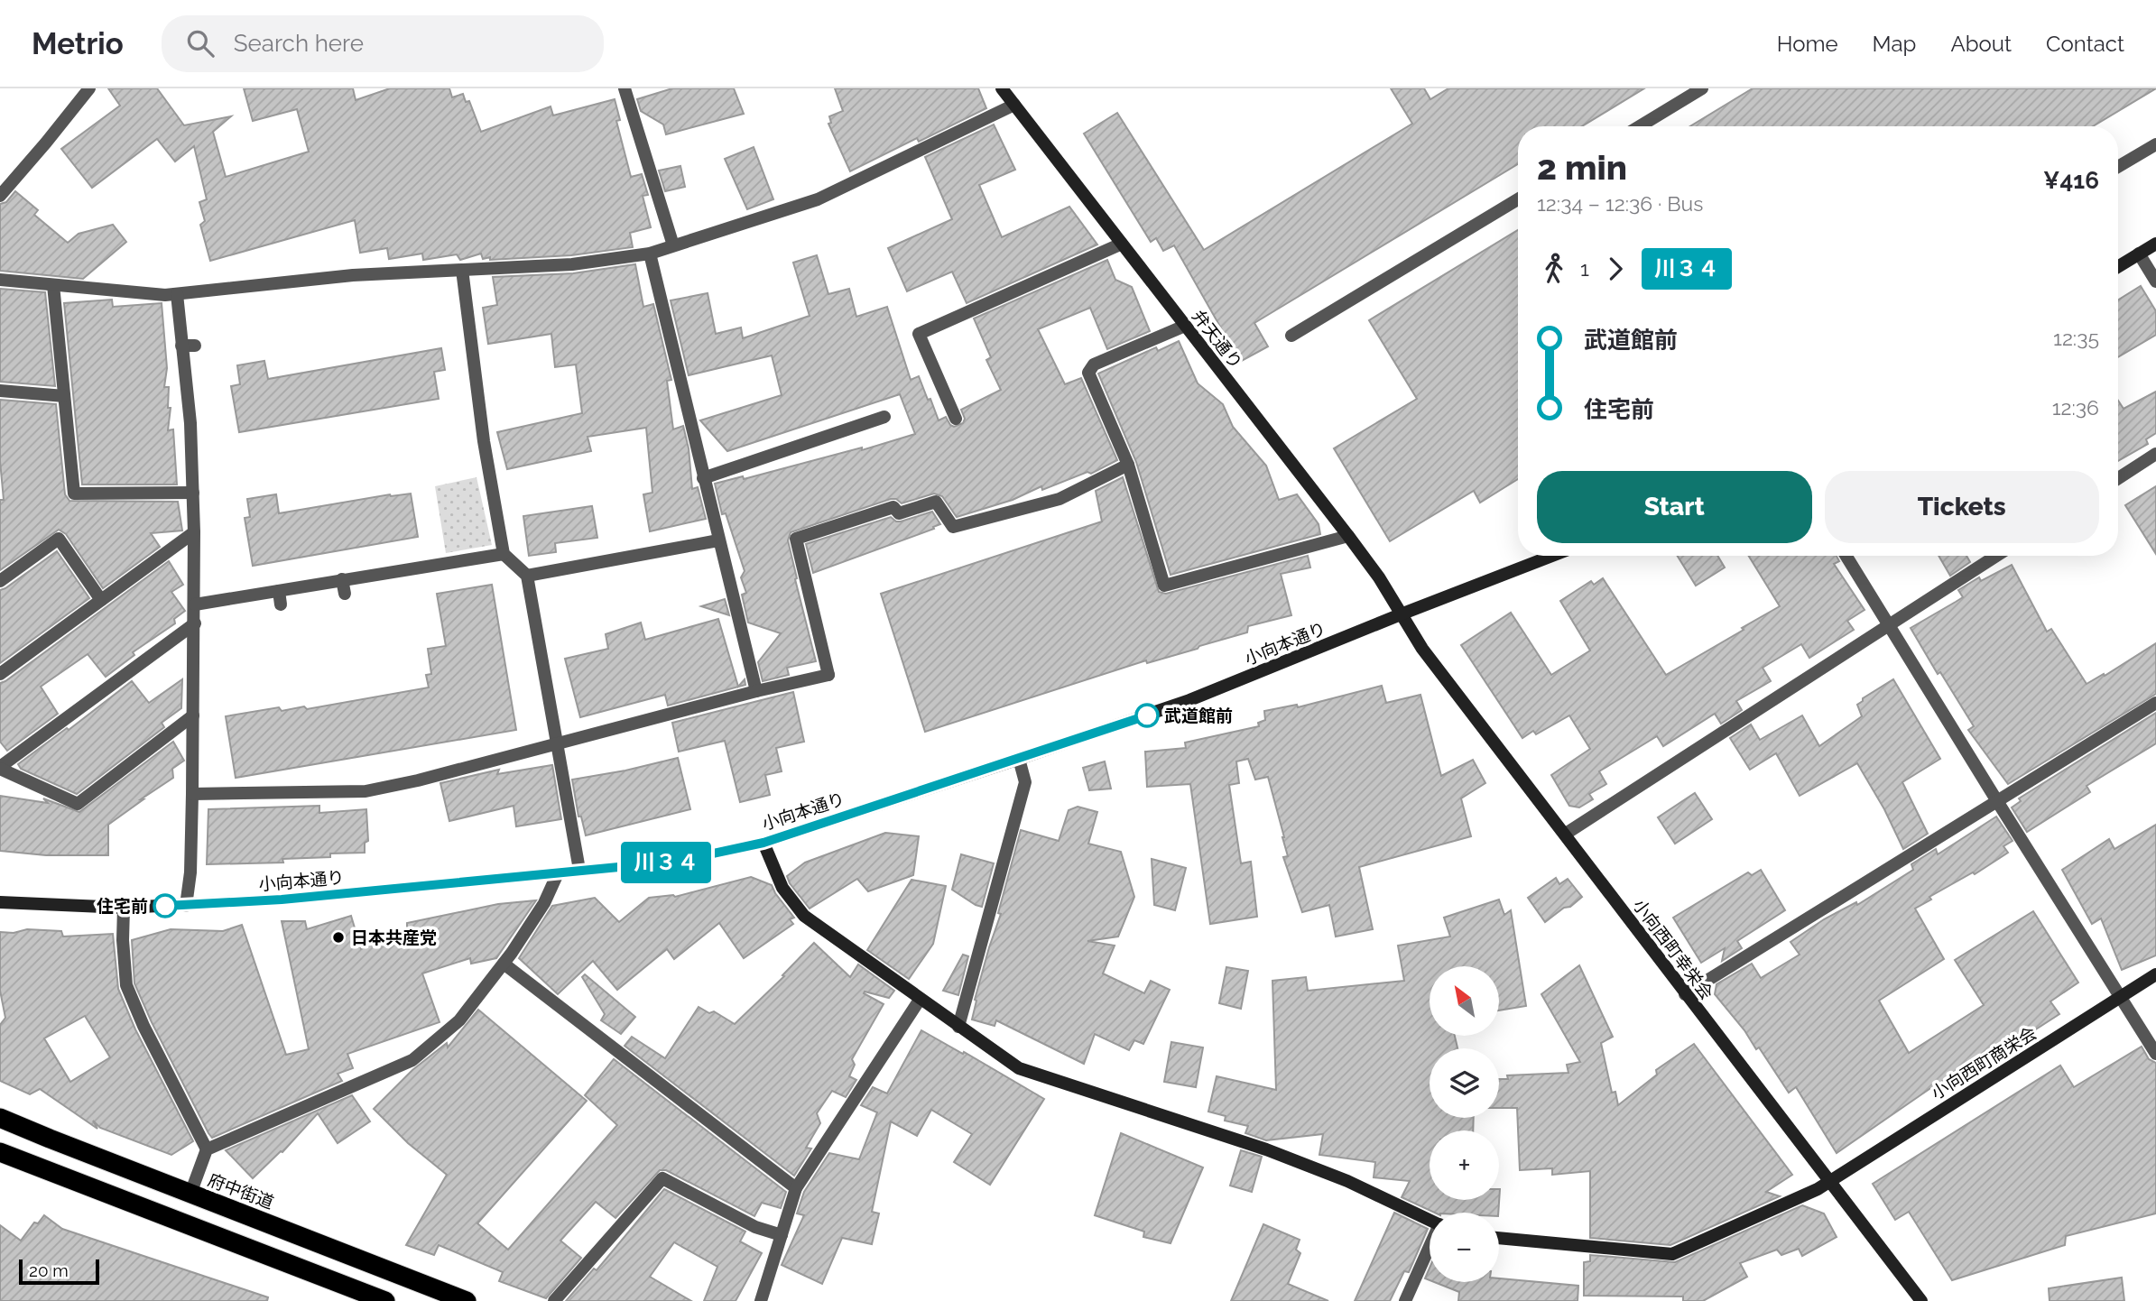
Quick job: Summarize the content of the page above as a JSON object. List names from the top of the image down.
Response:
{
  "streets": {
    "highway": ["府中街道"],
    "street": [
      "弁天通り",
      "小向本通り",
      "小向西町幸栄会",
      "小向西町商栄会"
    ]
  },
  "crossings": [
    ["弁天通り", "小向本通り"],
    ["弁天通り", "小向西町幸栄会"],
    ["小向本通り", "小向西町幸栄会"],
    ["小向西町幸栄会", "小向西町商栄会"]
  ],
  "places": ["武道館前", "住宅前", "日本共産党"],
  "lines": ["bus line 川３４"],
  "scale_bar": "20 m",
  "north": "top left",
  "page": {
    "header": "Metrio",
    "search": "Search here",
    "nav": [
      "Home",
      "Map",
      "About",
      "Contact"
    ],
    "on_map": "川３４",
    "heading": ["2 min", "12:34 – 12:36 · Bus", "¥416"],
    "legs": ["1", "川３４"],
    "list": [
      {
        "name": "武道館前",
        "value": "12:35"
      },
      {
        "name": "住宅前",
        "value": "12:36"
      }
    ],
    "buttons": ["Start", "Tickets"],
    "map_buttons": ["+", "−"],
    "scale": "20 m"
  }
}
